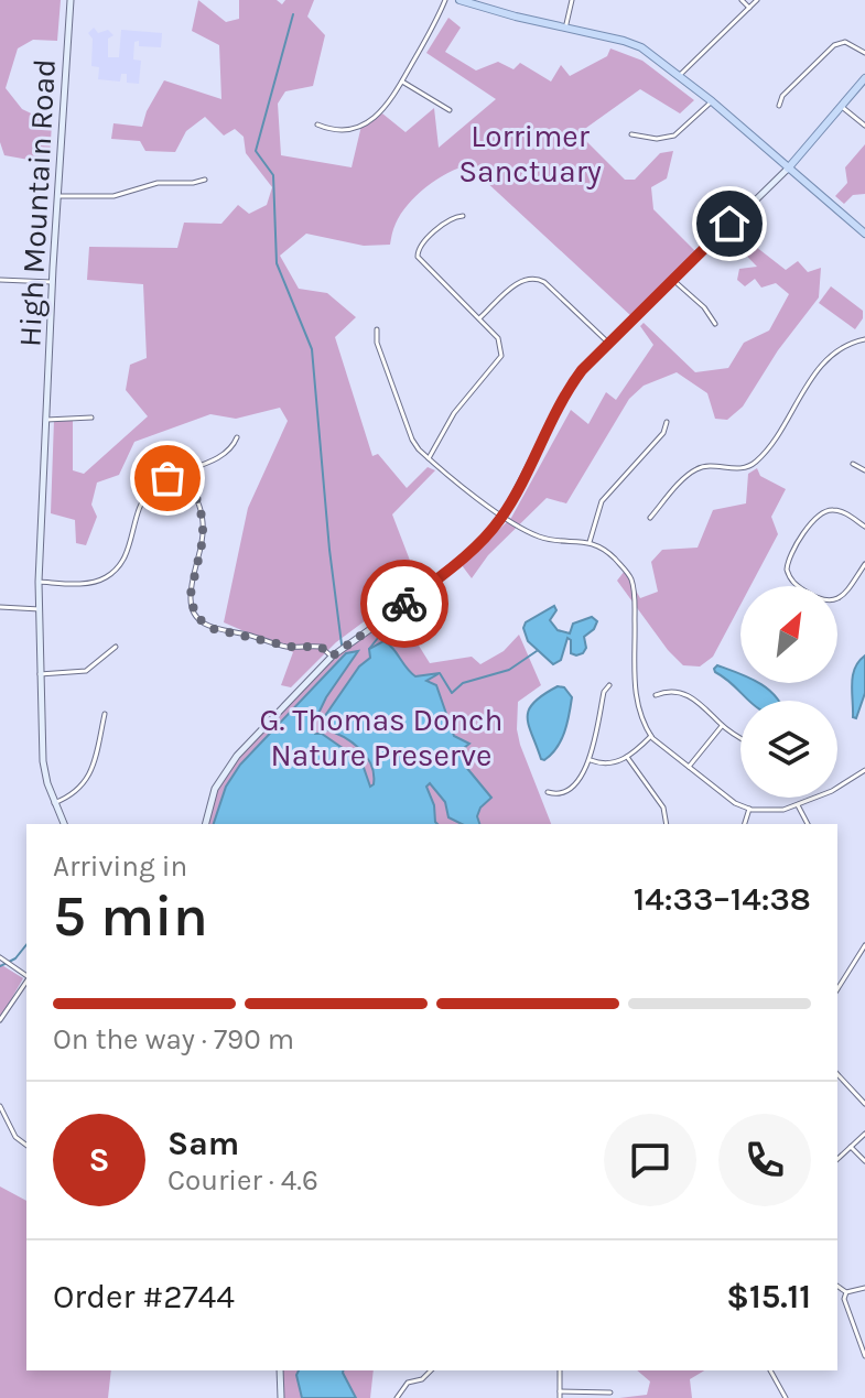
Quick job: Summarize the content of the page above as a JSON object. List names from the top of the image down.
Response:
{
  "streets": {
    "main road": ["High Mountain Road"]
  },
  "parks": ["Lorrimer Sanctuary", "G. Thomas Donch Nature Preserve"],
  "north": "top right",
  "page": {
    "heading": ["5 min", "Arriving in", "14:33–14:38"],
    "panel": [
      "Sam",
      "Courier · 4.6",
      "Order #2744",
      "$15.11"
    ],
    "bar": "On the way · 790 m",
    "round": "S"
  }
}
